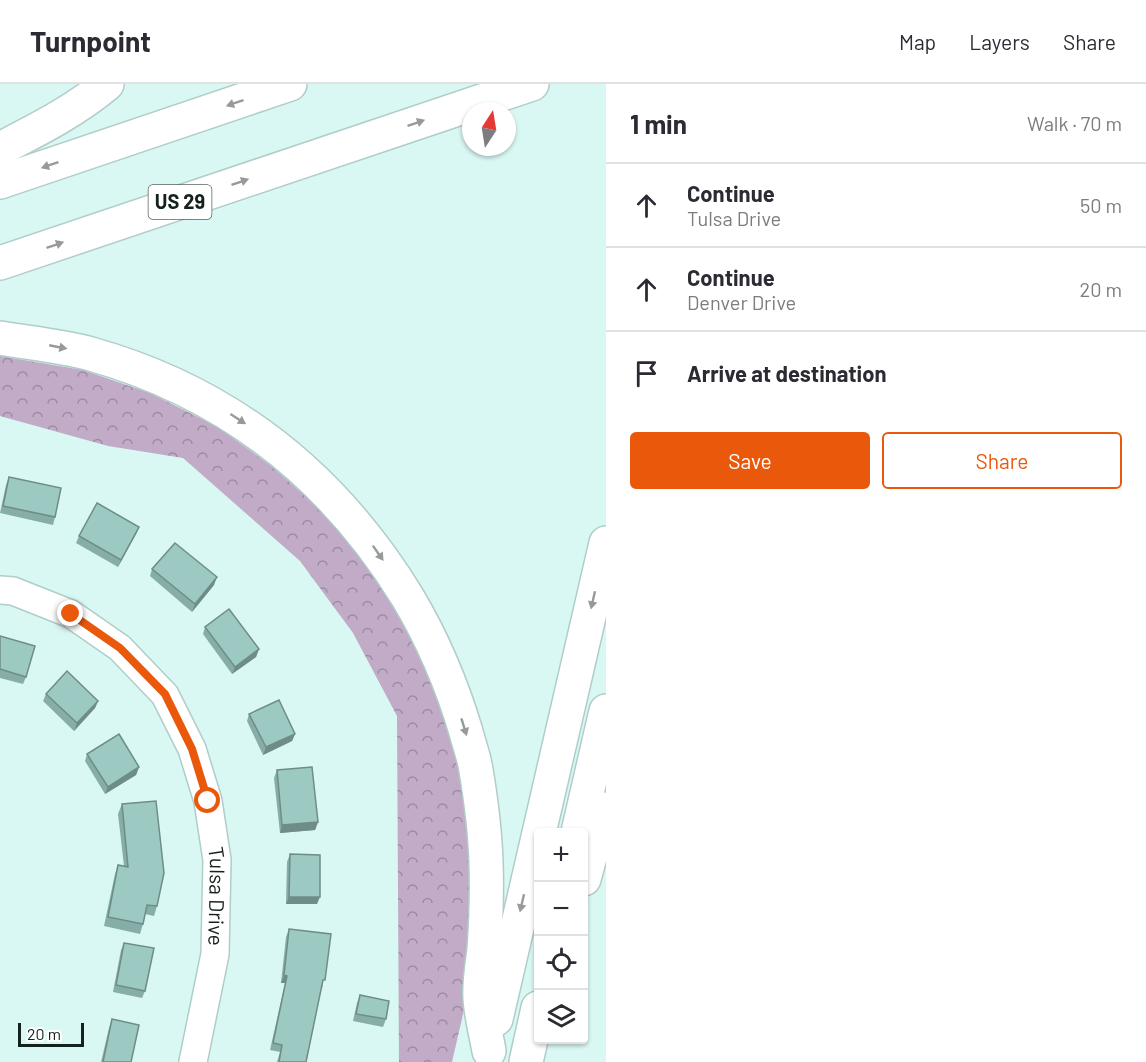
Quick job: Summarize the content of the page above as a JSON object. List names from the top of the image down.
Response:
{
  "streets": {
    "highway": ["US 29"],
    "street": ["Tulsa Drive"]
  },
  "scale_bar": "20 m",
  "north": "top",
  "page": {
    "header": "Turnpoint",
    "nav": ["Map", "Layers", "Share"],
    "heading": ["1 min", "Walk · 70 m"],
    "list": [
      ["Continue", "Tulsa Drive", "50 m"],
      ["Continue", "Denver Drive", "20 m"],
      "Arrive at destination"
    ],
    "buttons": ["Save", "Share"],
    "map_buttons": ["+", "−"],
    "scale": "20 m"
  }
}
